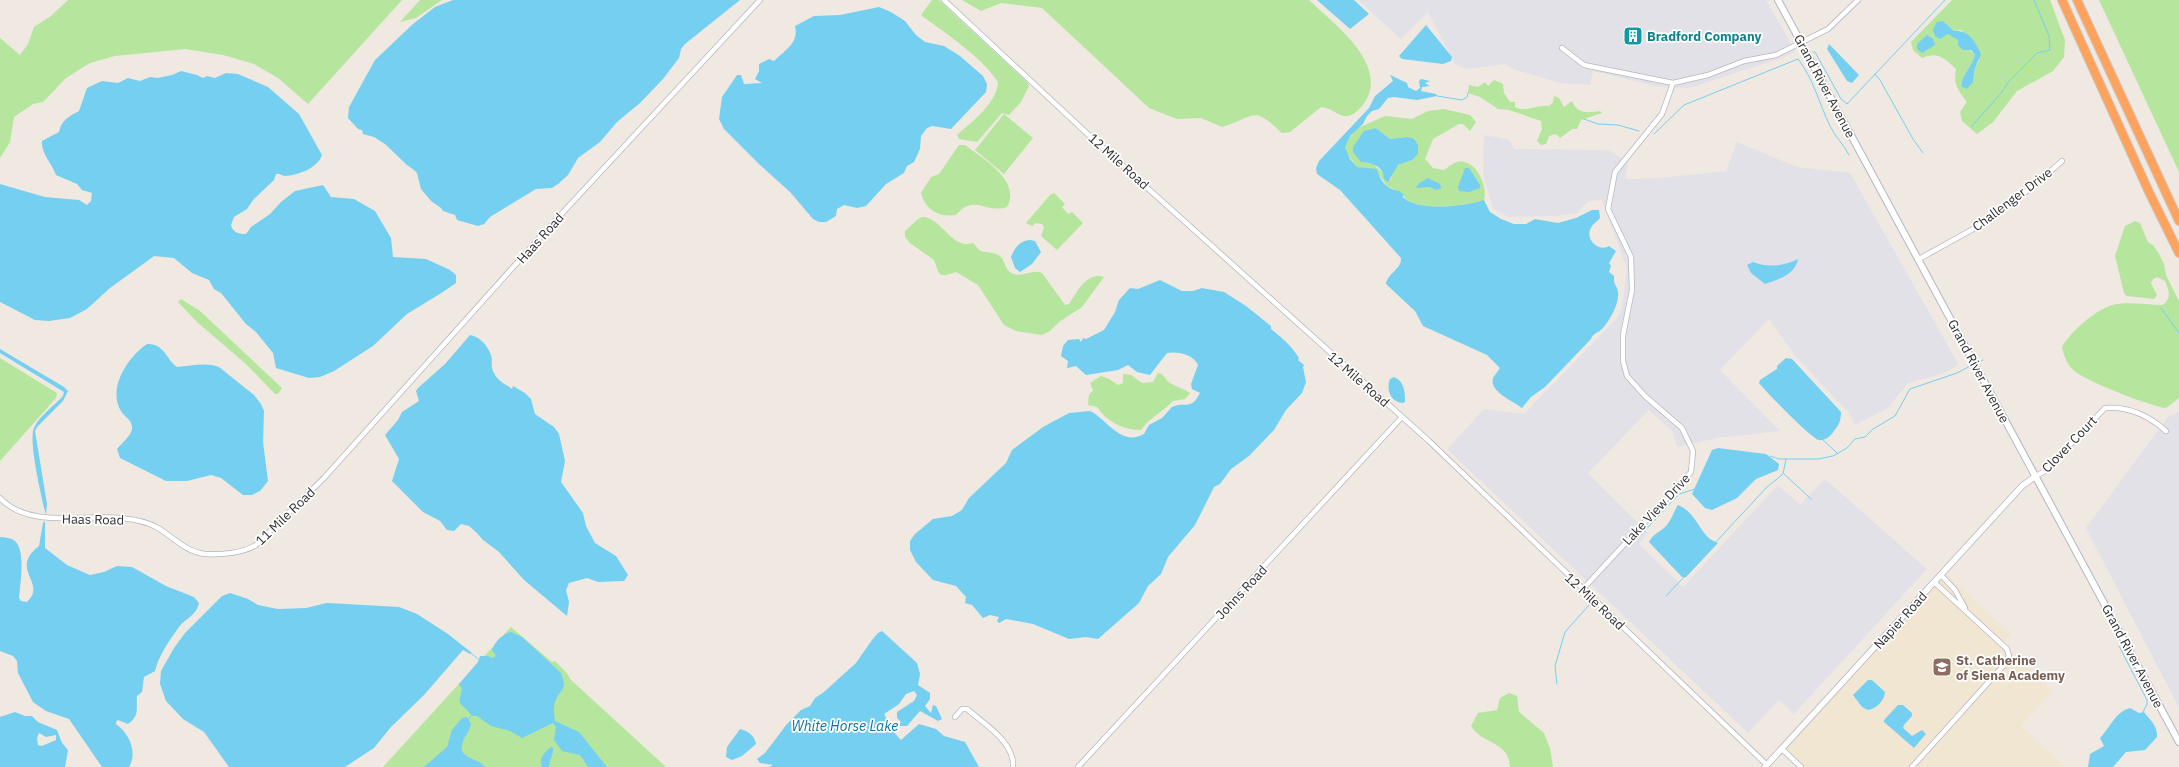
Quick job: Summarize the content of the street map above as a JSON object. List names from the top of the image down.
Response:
{
  "streets": {
    "main road": ["Grand River Avenue"],
    "street": [
      "12 Mile Road",
      "Challenger Drive",
      "Haas Road",
      "Clover Court",
      "Lake View Drive",
      "11 Mile Road",
      "Johns Road",
      "Napier Road"
    ]
  },
  "crossings": [
    ["Grand River Avenue", "Challenger Drive"],
    ["Grand River Avenue", "Clover Court"],
    ["Grand River Avenue", "Napier Road"],
    ["12 Mile Road", "Lake View Drive"],
    ["12 Mile Road", "Johns Road"],
    ["12 Mile Road", "Napier Road"],
    ["Haas Road", "11 Mile Road"],
    ["Clover Court", "Napier Road"]
  ],
  "water": ["White Horse Lake"],
  "places": {
    "building": ["Bradford Company"],
    "school or university": ["St. Catherine of Siena Academy"]
  }
}
